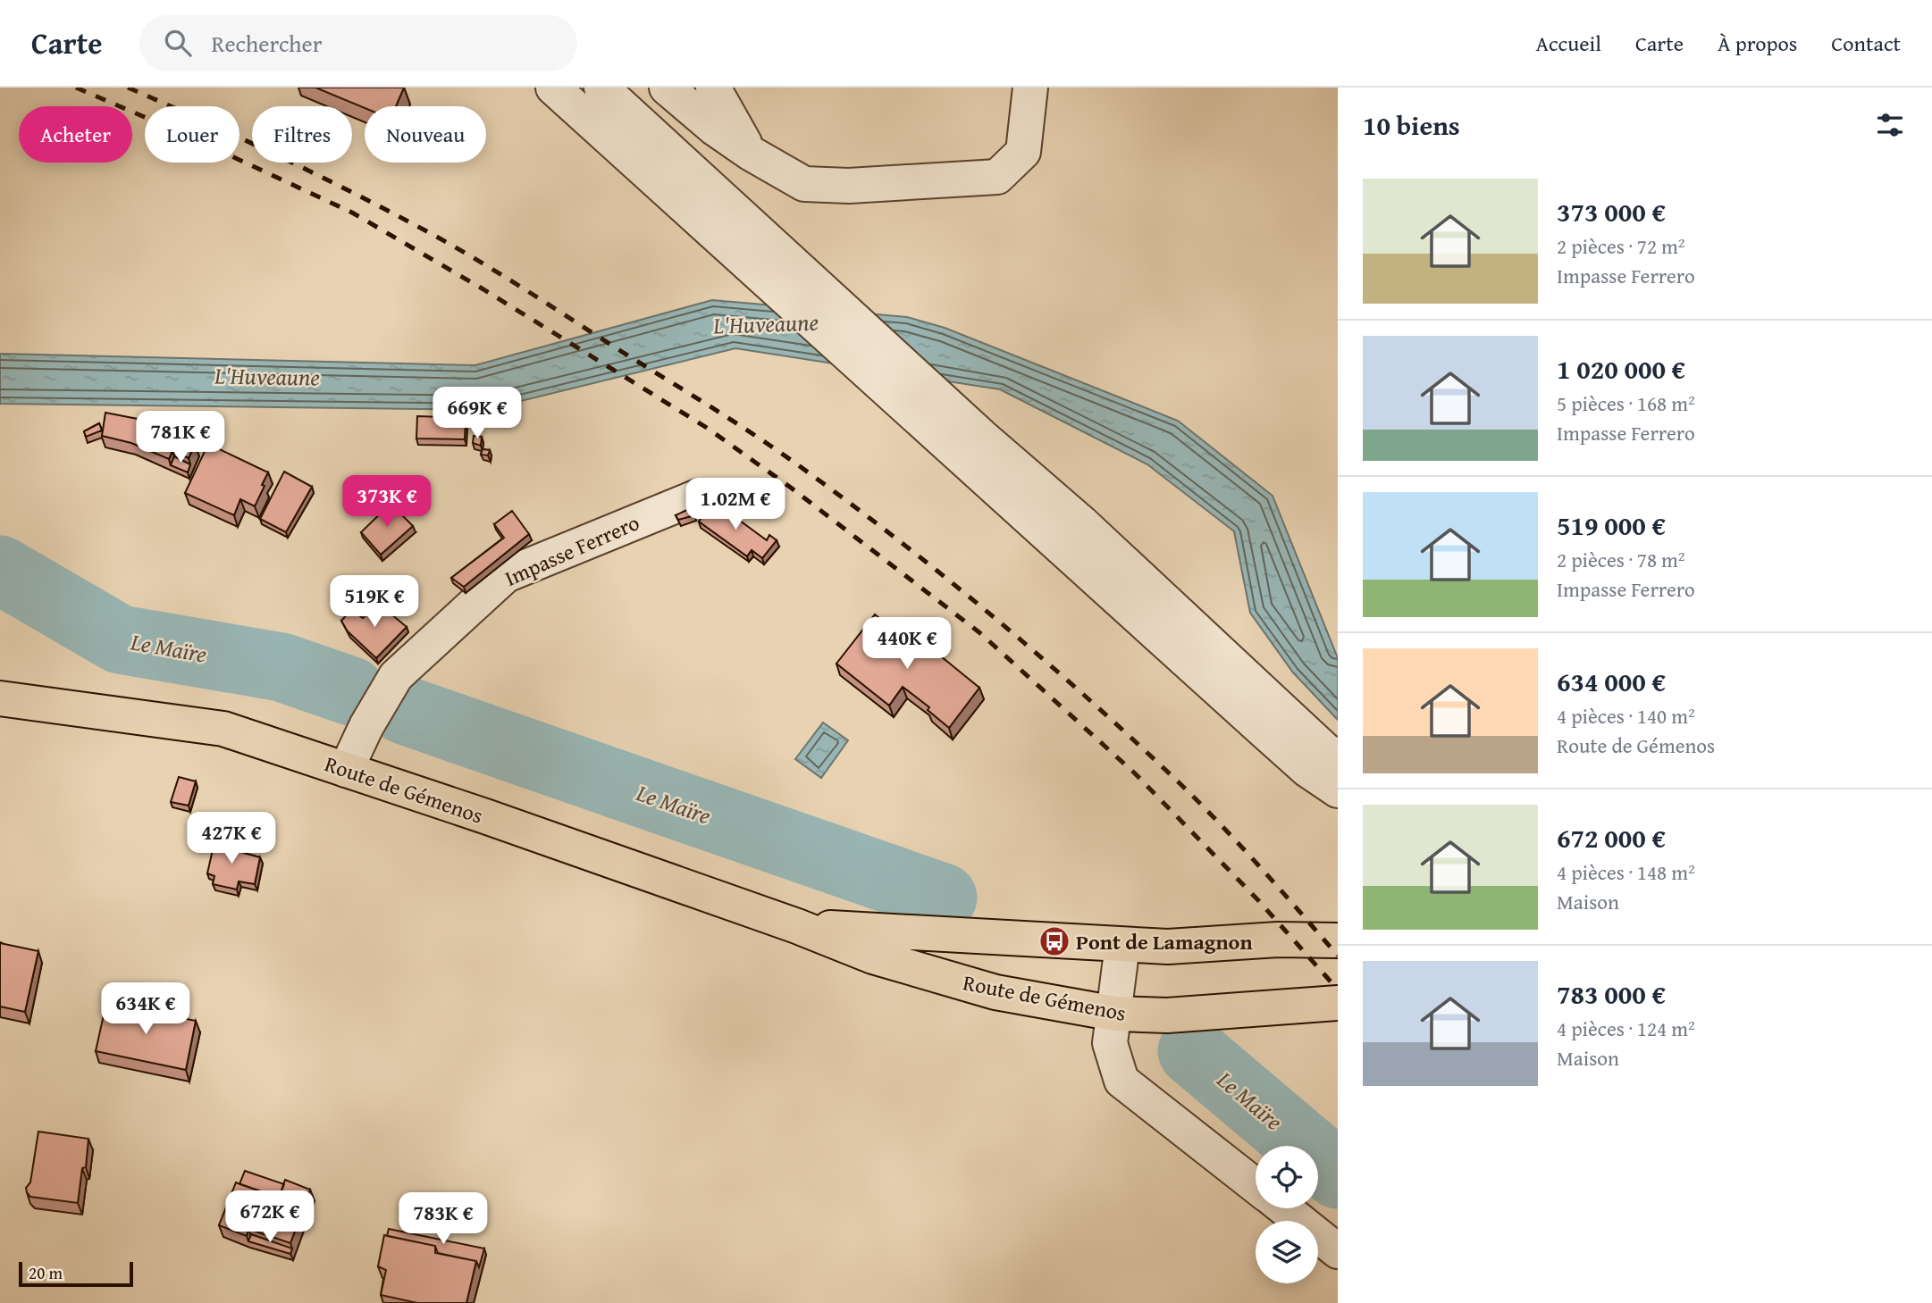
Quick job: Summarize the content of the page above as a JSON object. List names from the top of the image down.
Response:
{
  "streets": {
    "main road": ["Route de Gémenos"],
    "street": ["Impasse Ferrero"]
  },
  "crossings": [
    ["Impasse Ferrero", "Route de Gémenos"]
  ],
  "water": ["L'Huveaune", "Le Maïre"],
  "places": {
    "bus stop": ["Pont de Lamagnon"]
  },
  "scale_bar": "20 m",
  "page": {
    "header": "Carte",
    "search": "Rechercher",
    "nav": [
      "Accueil",
      "Carte",
      "À propos",
      "Contact"
    ],
    "heading": "10 biens",
    "chip": [
      "Acheter",
      "Louer",
      "Filtres",
      "Nouveau"
    ],
    "list": [
      {
        "name": "373 000 €",
        "note": "2 pièces · 72 m² · Impasse Ferrero"
      },
      {
        "name": "1 020 000 €",
        "note": "5 pièces · 168 m² · Impasse Ferrero"
      },
      {
        "name": "519 000 €",
        "note": "2 pièces · 78 m² · Impasse Ferrero"
      },
      {
        "name": "634 000 €",
        "note": "4 pièces · 140 m² · Route de Gémenos"
      },
      {
        "name": "672 000 €",
        "note": "4 pièces · 148 m² · Maison"
      },
      {
        "name": "783 000 €",
        "note": "4 pièces · 124 m² · Maison"
      }
    ],
    "price": [
      "669K €",
      "781K €",
      "373K €",
      "1.02M €",
      "519K €",
      "440K €",
      "427K €",
      "634K €",
      "672K €",
      "783K €"
    ],
    "scale": "20 m"
  }
}
